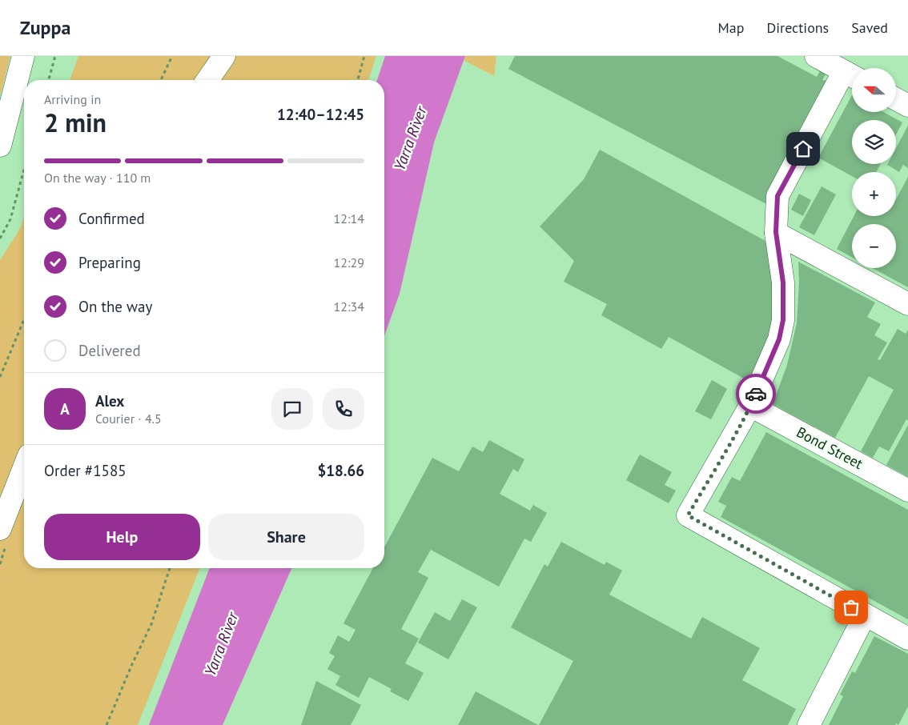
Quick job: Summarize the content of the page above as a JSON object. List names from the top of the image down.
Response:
{
  "streets": {
    "street": ["Bond Street"]
  },
  "water": ["Yarra River"],
  "north": "left",
  "page": {
    "header": "Zuppa",
    "nav": ["Map", "Directions", "Saved"],
    "map_buttons": ["+", "−"],
    "heading": ["2 min", "Arriving in", "12:40–12:45"],
    "panel": [
      "Alex",
      "Courier · 4.5",
      "Order #1585",
      "$18.66"
    ],
    "bar": "On the way · 110 m",
    "list": [
      ["Confirmed", "12:14"],
      ["Preparing", "12:29"],
      ["On the way", "12:34"],
      "Delivered"
    ],
    "round": "A",
    "buttons": ["Help", "Share"]
  }
}
